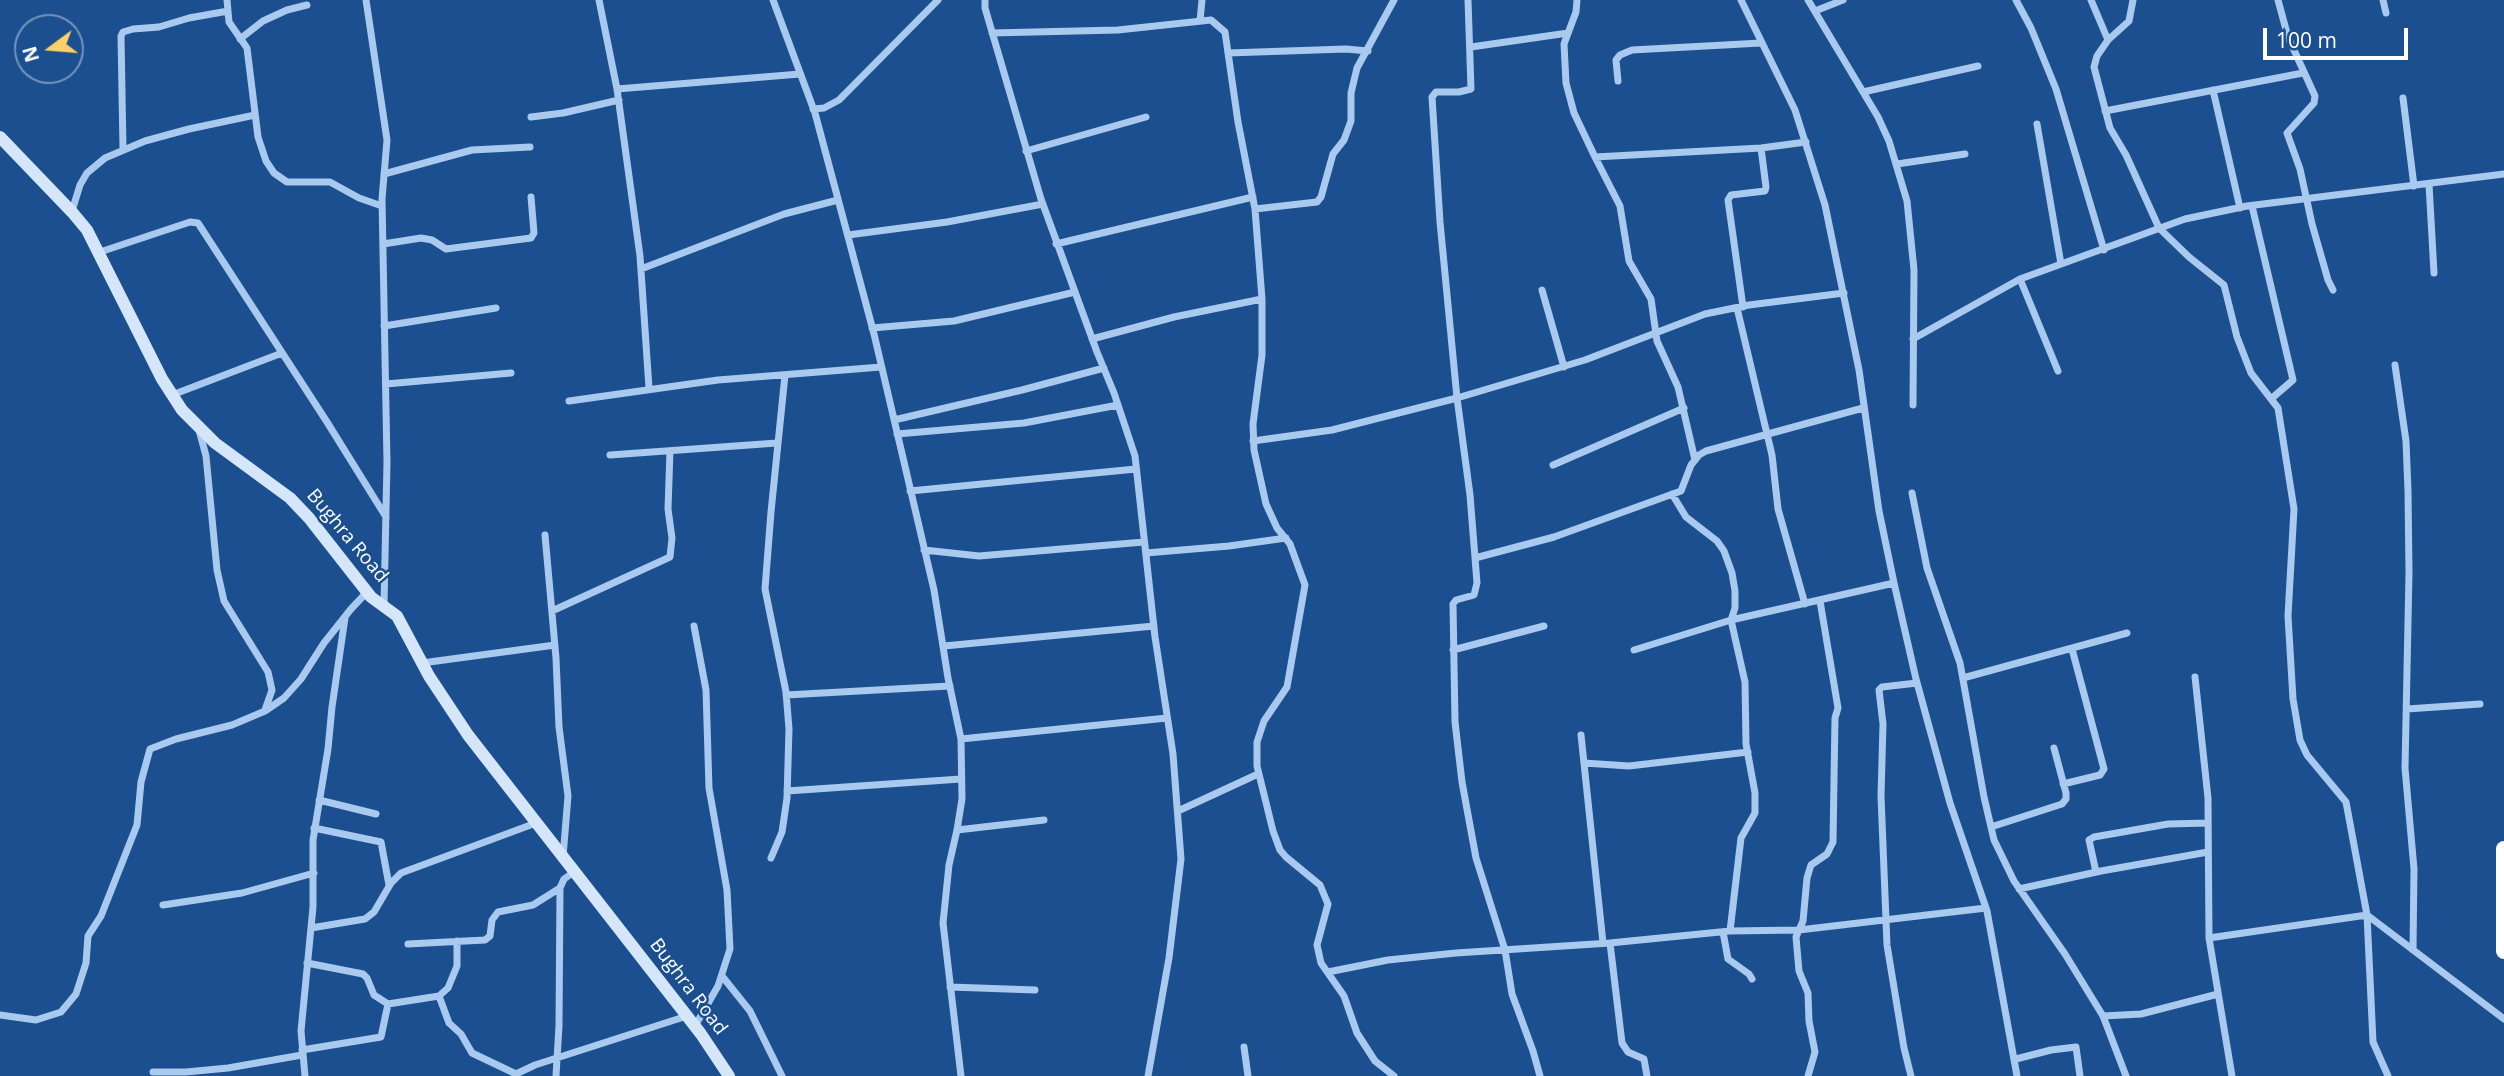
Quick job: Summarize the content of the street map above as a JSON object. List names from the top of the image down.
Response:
{
  "streets": {
    "street": ["Bughra Road"]
  },
  "scale_bar": "100 m",
  "north": "left"
}
